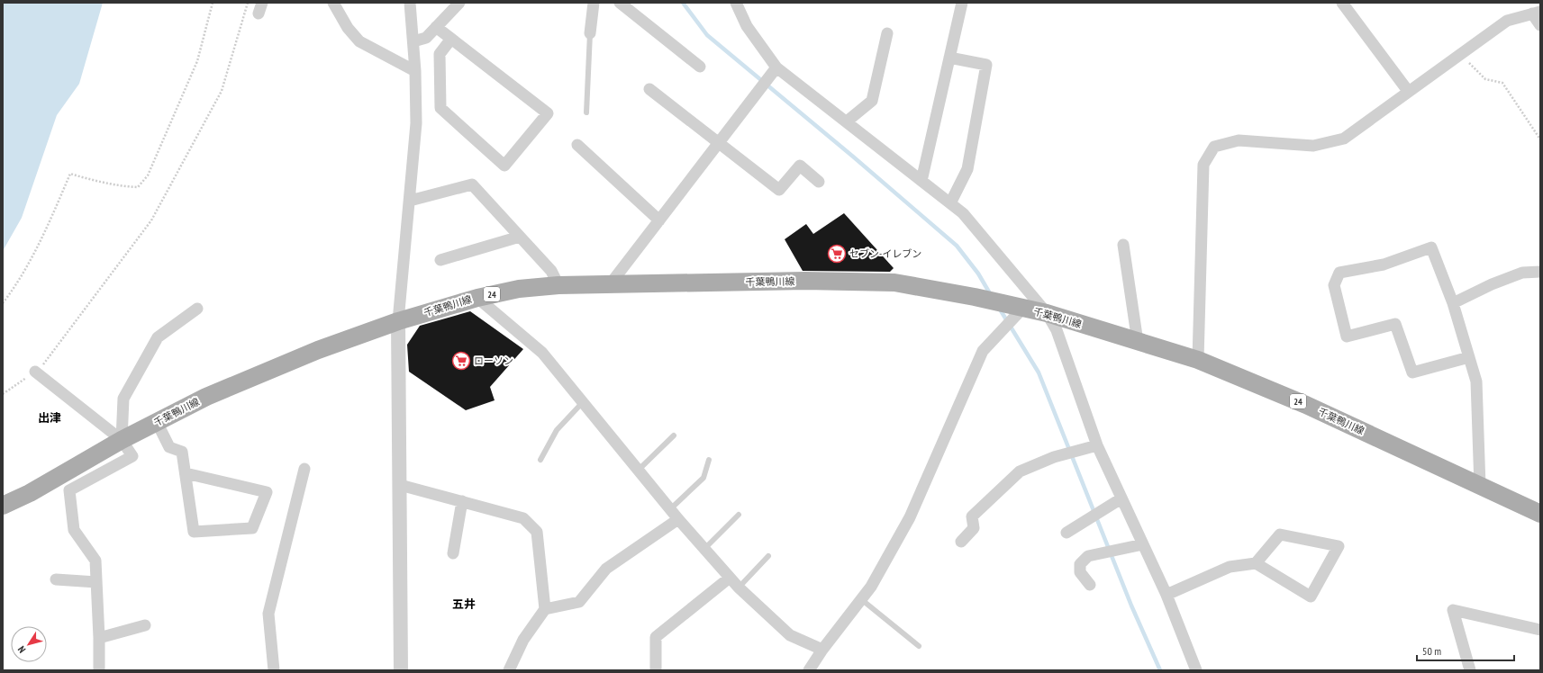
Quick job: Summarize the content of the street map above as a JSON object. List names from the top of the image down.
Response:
{
  "streets": {
    "main road": ["千葉鴨川線", "24"]
  },
  "districts": ["出津", "五井"],
  "places": {
    "supermarket": ["セブン-イレブン", "ローソン"]
  },
  "scale_bar": "50 m",
  "north": "bottom left"
}
